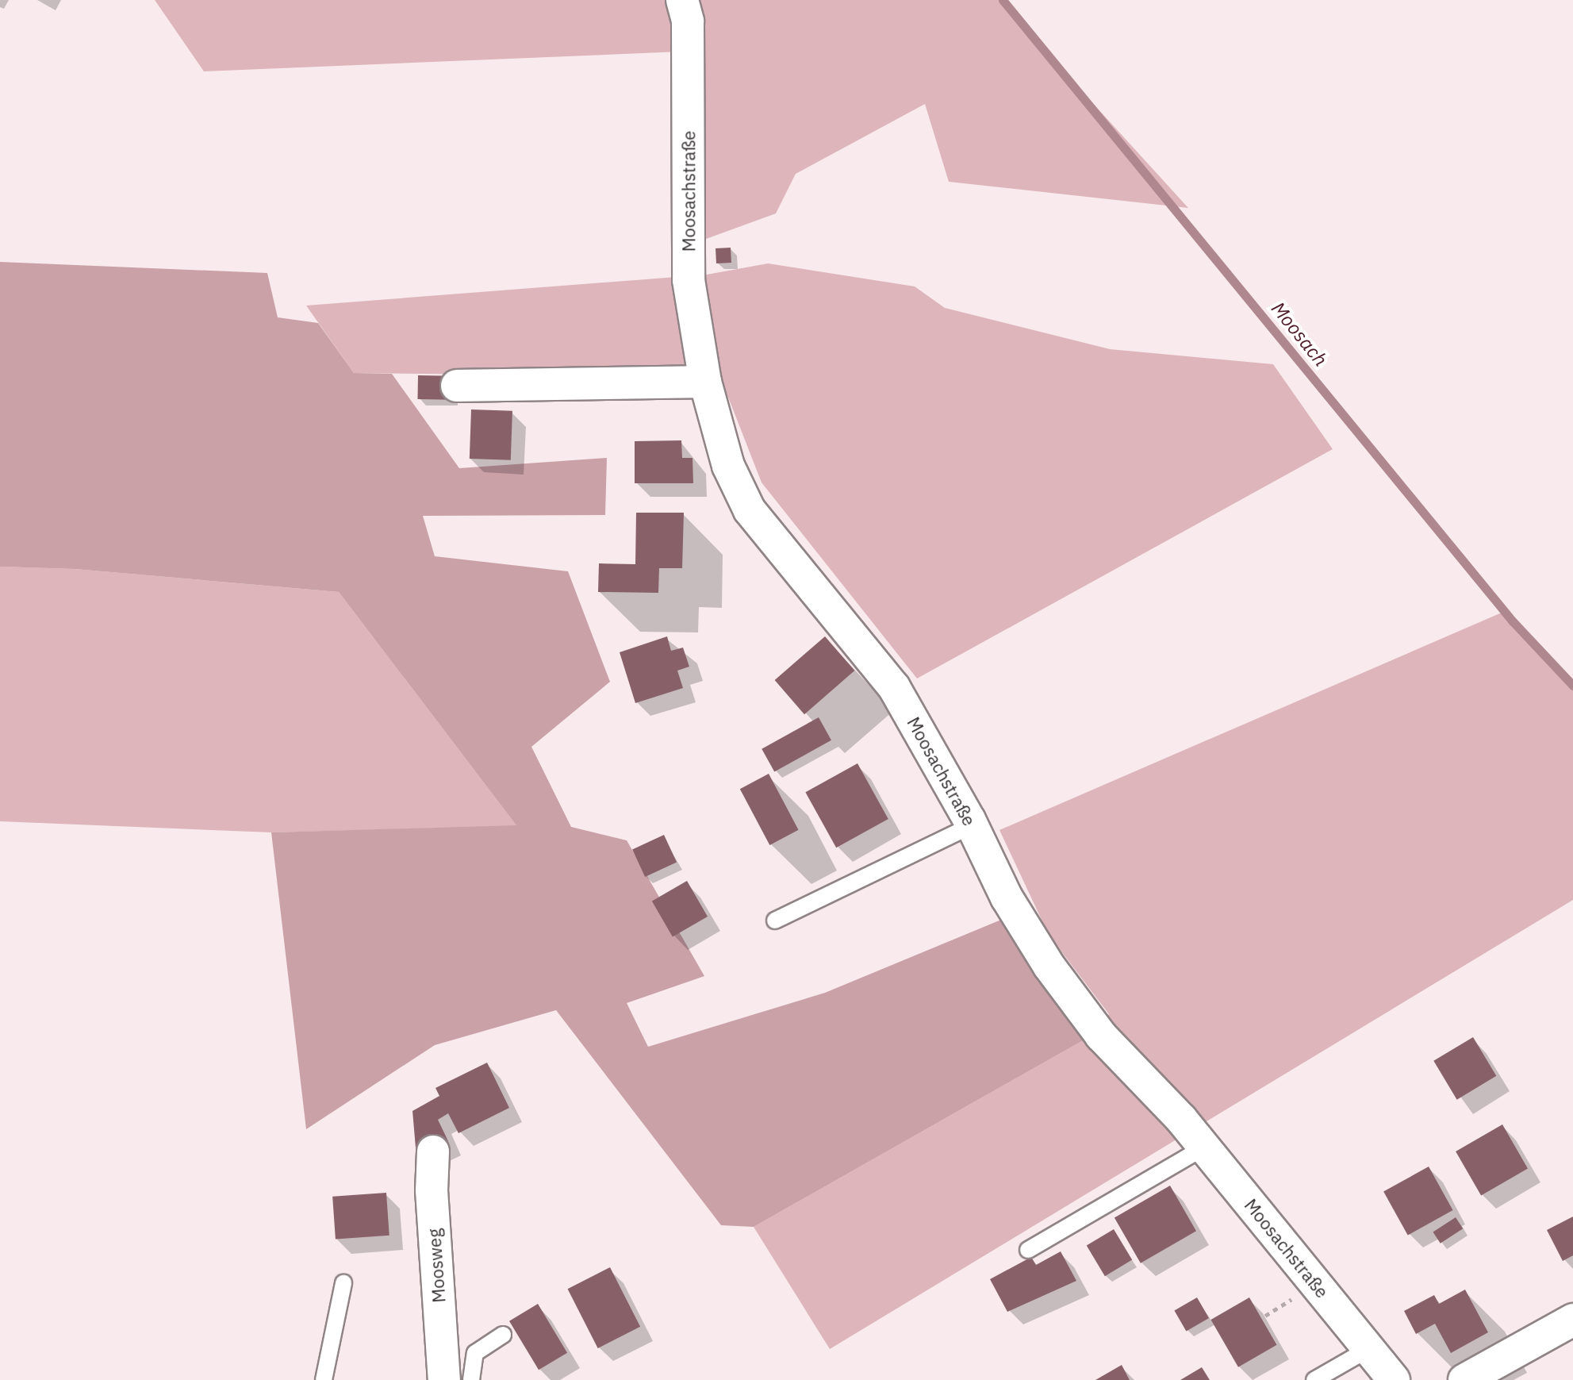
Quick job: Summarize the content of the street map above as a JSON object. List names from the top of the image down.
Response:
{
  "streets": {
    "street": ["Moosachstraße", "Moosweg"]
  },
  "water": ["Moosach"]
}
